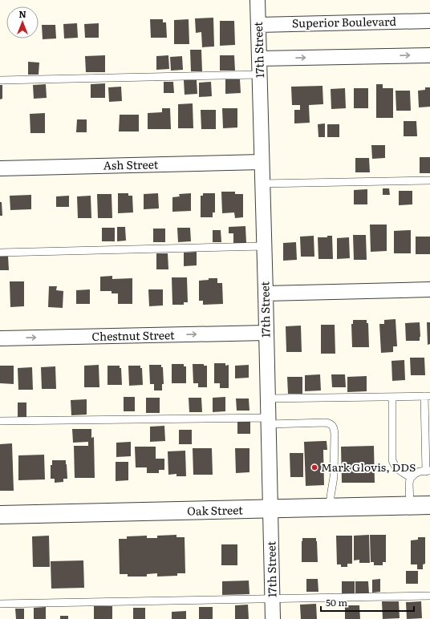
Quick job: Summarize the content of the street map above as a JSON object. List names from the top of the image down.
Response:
{
  "streets": {
    "street": [
      "Superior Boulevard",
      "17th Street",
      "Ash Street",
      "Chestnut Street",
      "Oak Street"
    ]
  },
  "crossings": [
    ["Superior Boulevard", "17th Street"],
    ["17th Street", "Ash Street"],
    ["17th Street", "Chestnut Street"],
    ["17th Street", "Oak Street"]
  ],
  "one_way": ["Chestnut Street"],
  "places": ["Mark Glovis, DDS"],
  "scale_bar": "50 m",
  "north": "top"
}
